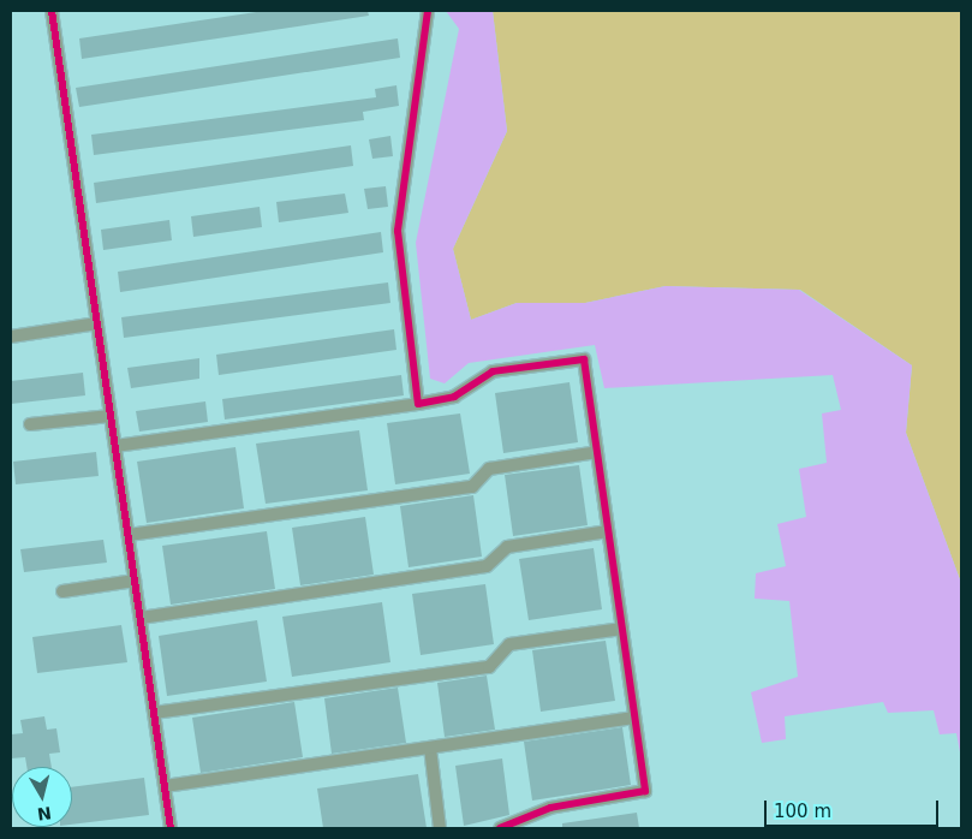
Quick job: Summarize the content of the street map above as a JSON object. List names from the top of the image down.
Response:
{
  "scale_bar": "100 m",
  "north": "bottom"
}
